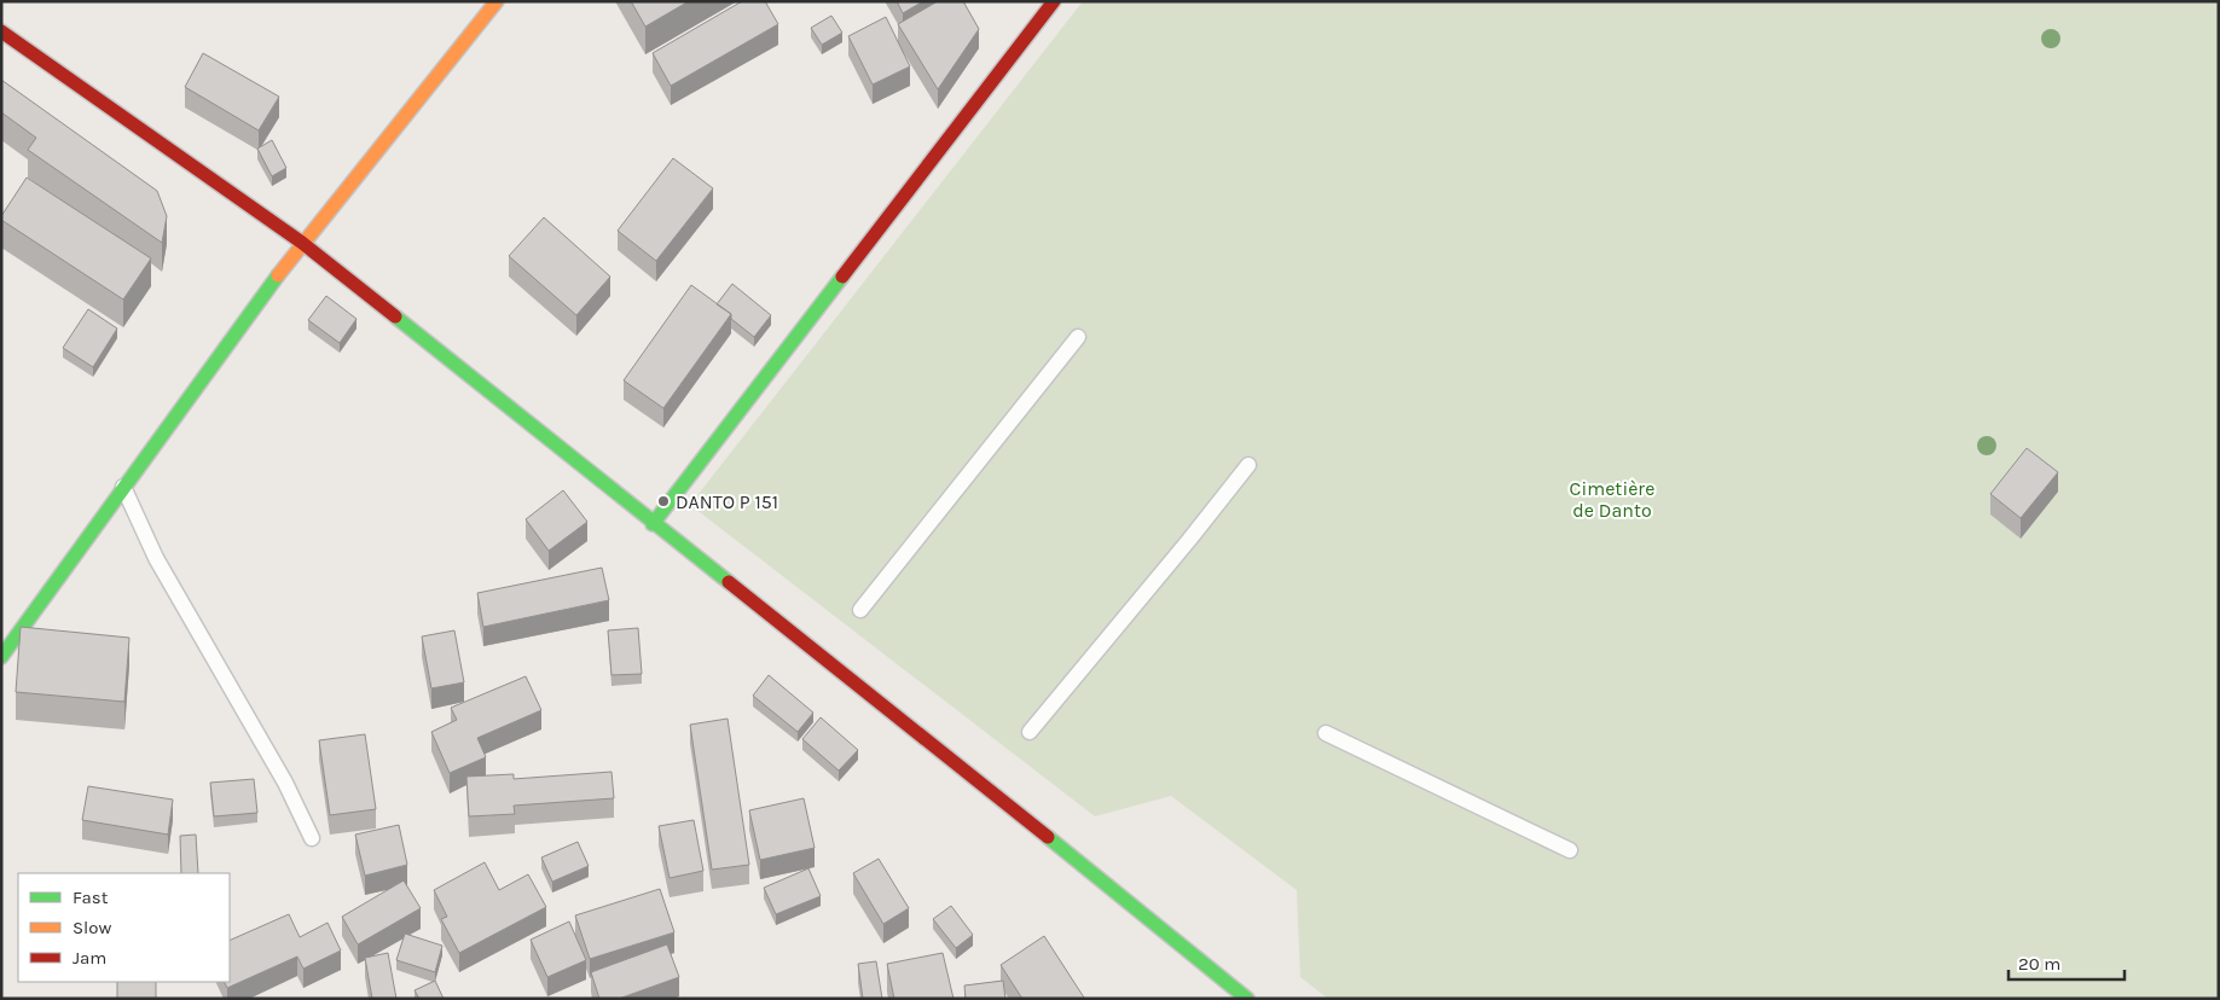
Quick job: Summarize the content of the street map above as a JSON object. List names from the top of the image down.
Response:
{
  "parks": ["Cimetière de Danto"],
  "places": ["DANTO P 151"],
  "legend": ["Fast", "Slow", "Jam"],
  "scale_bar": "20 m"
}
